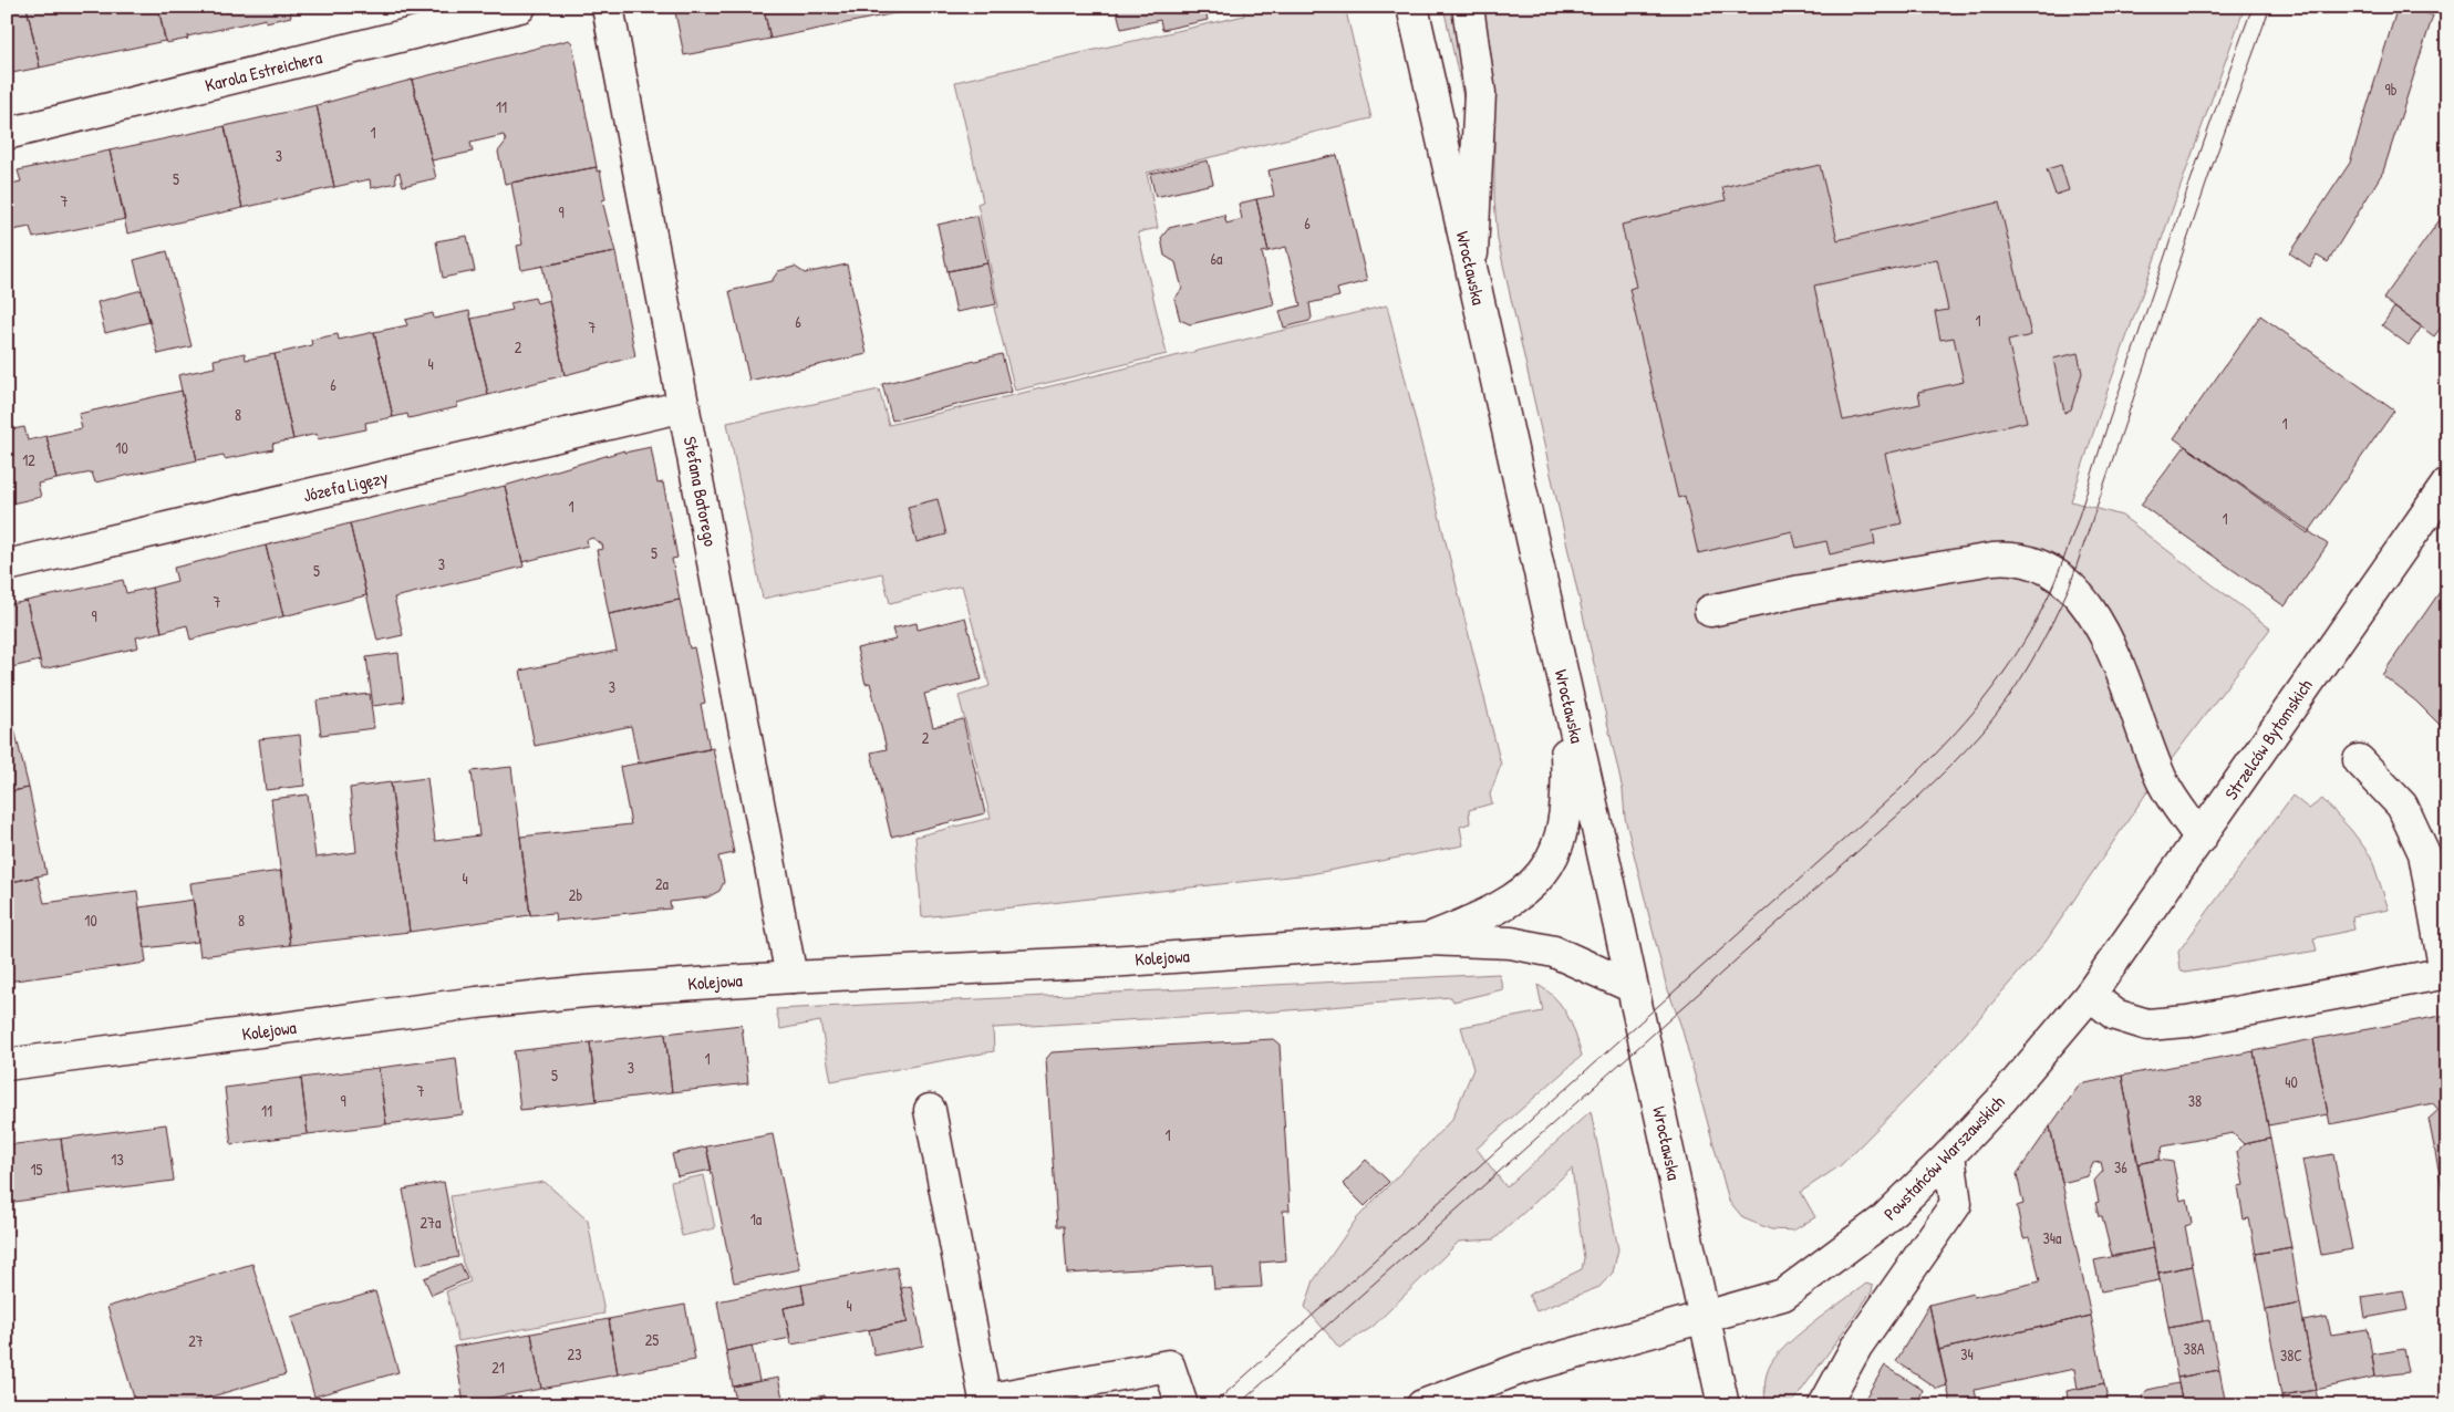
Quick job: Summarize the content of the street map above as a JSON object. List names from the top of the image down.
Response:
{
  "streets": {
    "main road": [
      "Karola Estreichera",
      "Wrocławska",
      "Józefa Ligęzy",
      "Stefana Batorego",
      "Strzelców Bytomskich",
      "Kolejowa",
      "Powstańców Warszawskich"
    ]
  },
  "crossings": [
    ["Wrocławska", "Kolejowa"],
    ["Wrocławska", "Powstańców Warszawskich"],
    ["Józefa Ligęzy", "Stefana Batorego"],
    ["Stefana Batorego", "Kolejowa"],
    ["Strzelców Bytomskich", "Powstańców Warszawskich"]
  ],
  "house_numbers": [
    "9b",
    "11",
    "1",
    "3",
    "5",
    "7",
    "9",
    "6",
    "6a",
    "1",
    "6",
    "7",
    "2",
    "4",
    "6",
    "8",
    "1",
    "10",
    "12",
    "1",
    "1",
    "5",
    "3",
    "5",
    "7",
    "9",
    "3",
    "2",
    "4",
    "2a",
    "2b",
    "10",
    "8",
    "1",
    "3",
    "5",
    "40",
    "7",
    "9",
    "38",
    "11",
    "1",
    "13",
    "36",
    "15",
    "1a",
    "27a",
    "34a",
    "4",
    "25",
    "27",
    "38A",
    "23",
    "34",
    "38C",
    "21"
  ]
}
